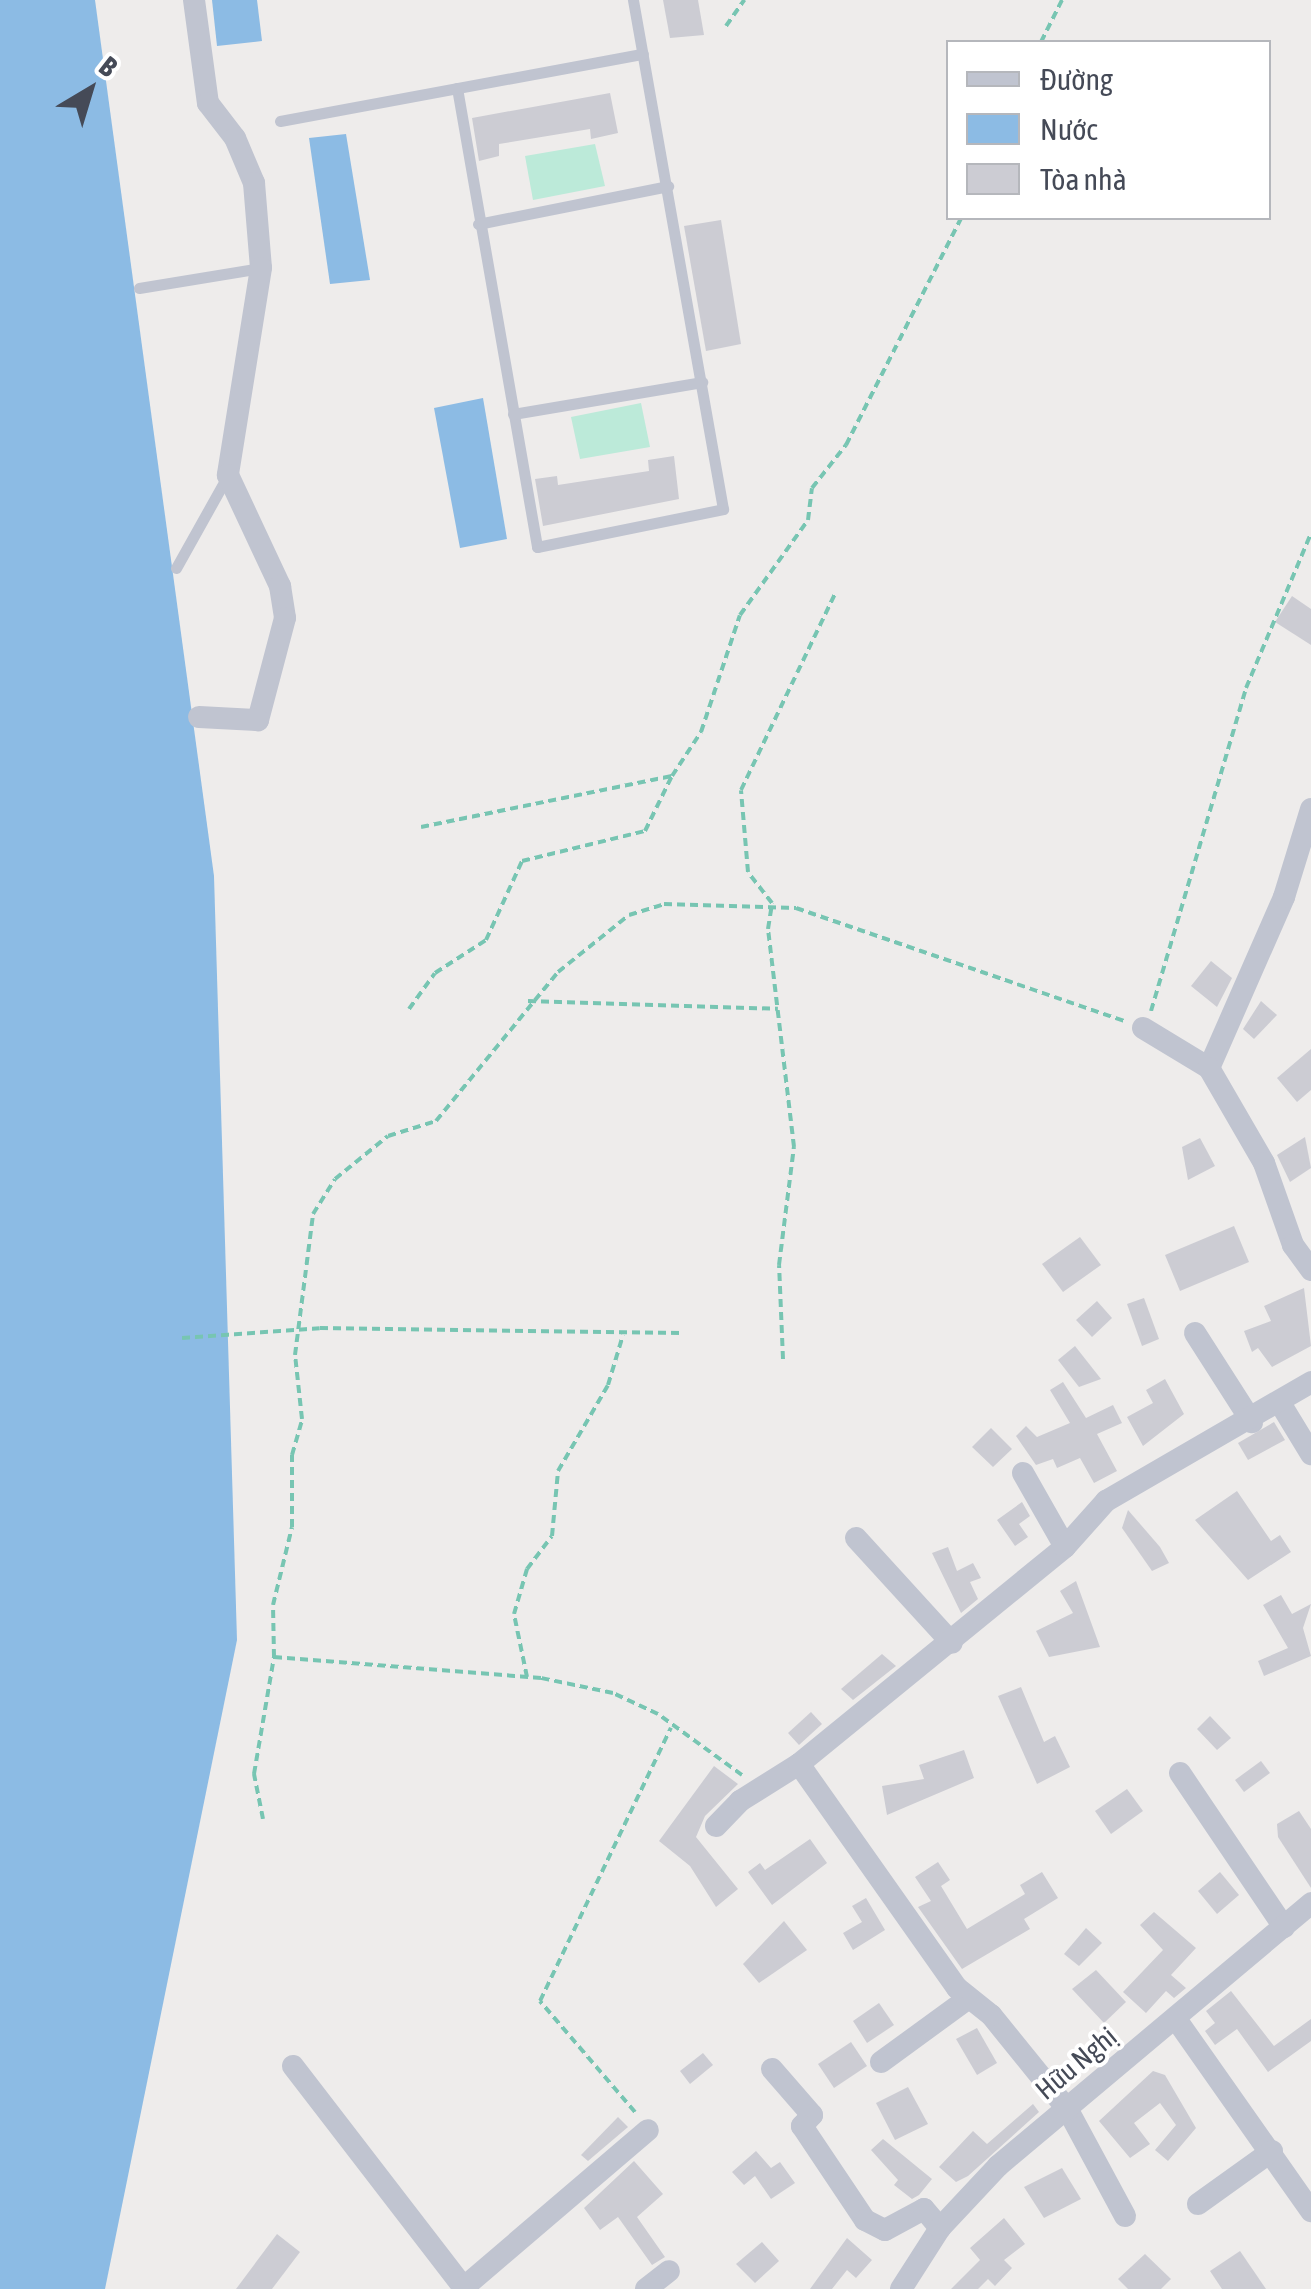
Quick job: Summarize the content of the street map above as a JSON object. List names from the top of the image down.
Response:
{
  "streets": {
    "street": ["Hữu Nghị"]
  },
  "legend": ["Đường", "Nước", "Tòa nhà"],
  "north": "top right"
}
